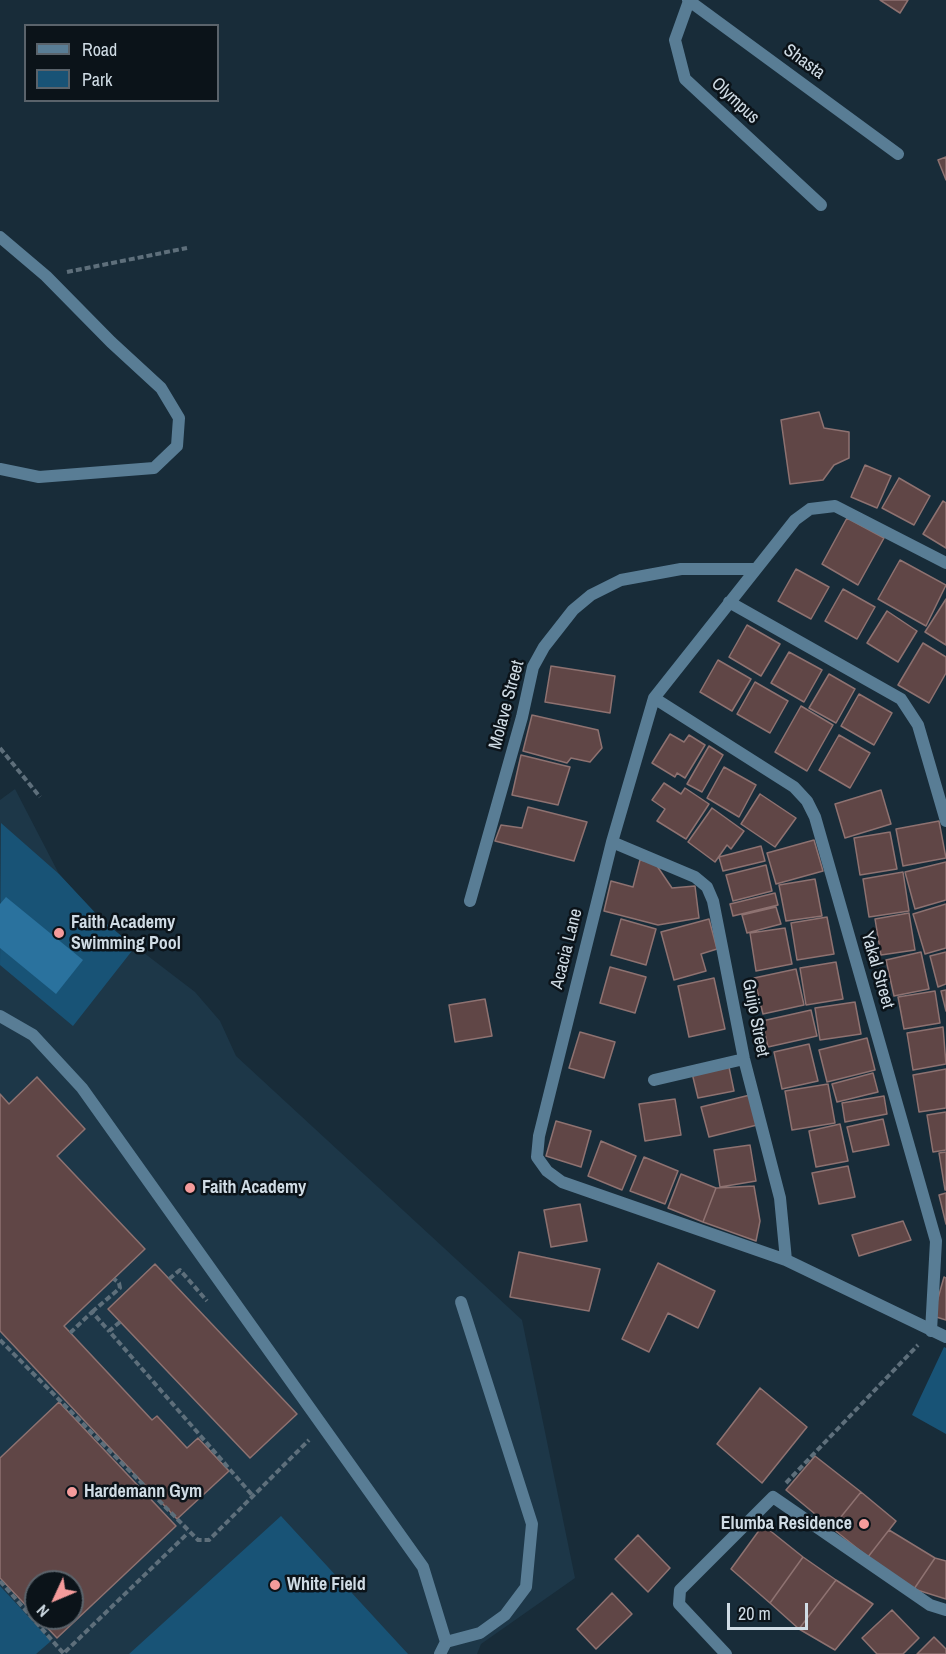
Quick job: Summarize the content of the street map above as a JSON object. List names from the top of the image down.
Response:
{
  "streets": {
    "street": [
      "Shasta",
      "Olympus",
      "Molave Street",
      "Acacia Lane",
      "Yakal Street",
      "Guijo Street"
    ]
  },
  "crossings": [
    ["Shasta", "Olympus"],
    ["Molave Street", "Acacia Lane"],
    ["Acacia Lane", "Yakal Street"],
    ["Acacia Lane", "Guijo Street"]
  ],
  "places": [
    "Faith Academy Swimming Pool",
    "Faith Academy",
    "Hardemann Gym",
    "Elumba Residence",
    "White Field"
  ],
  "legend": ["Road", "Park"],
  "scale_bar": "20 m",
  "north": "bottom left"
}
